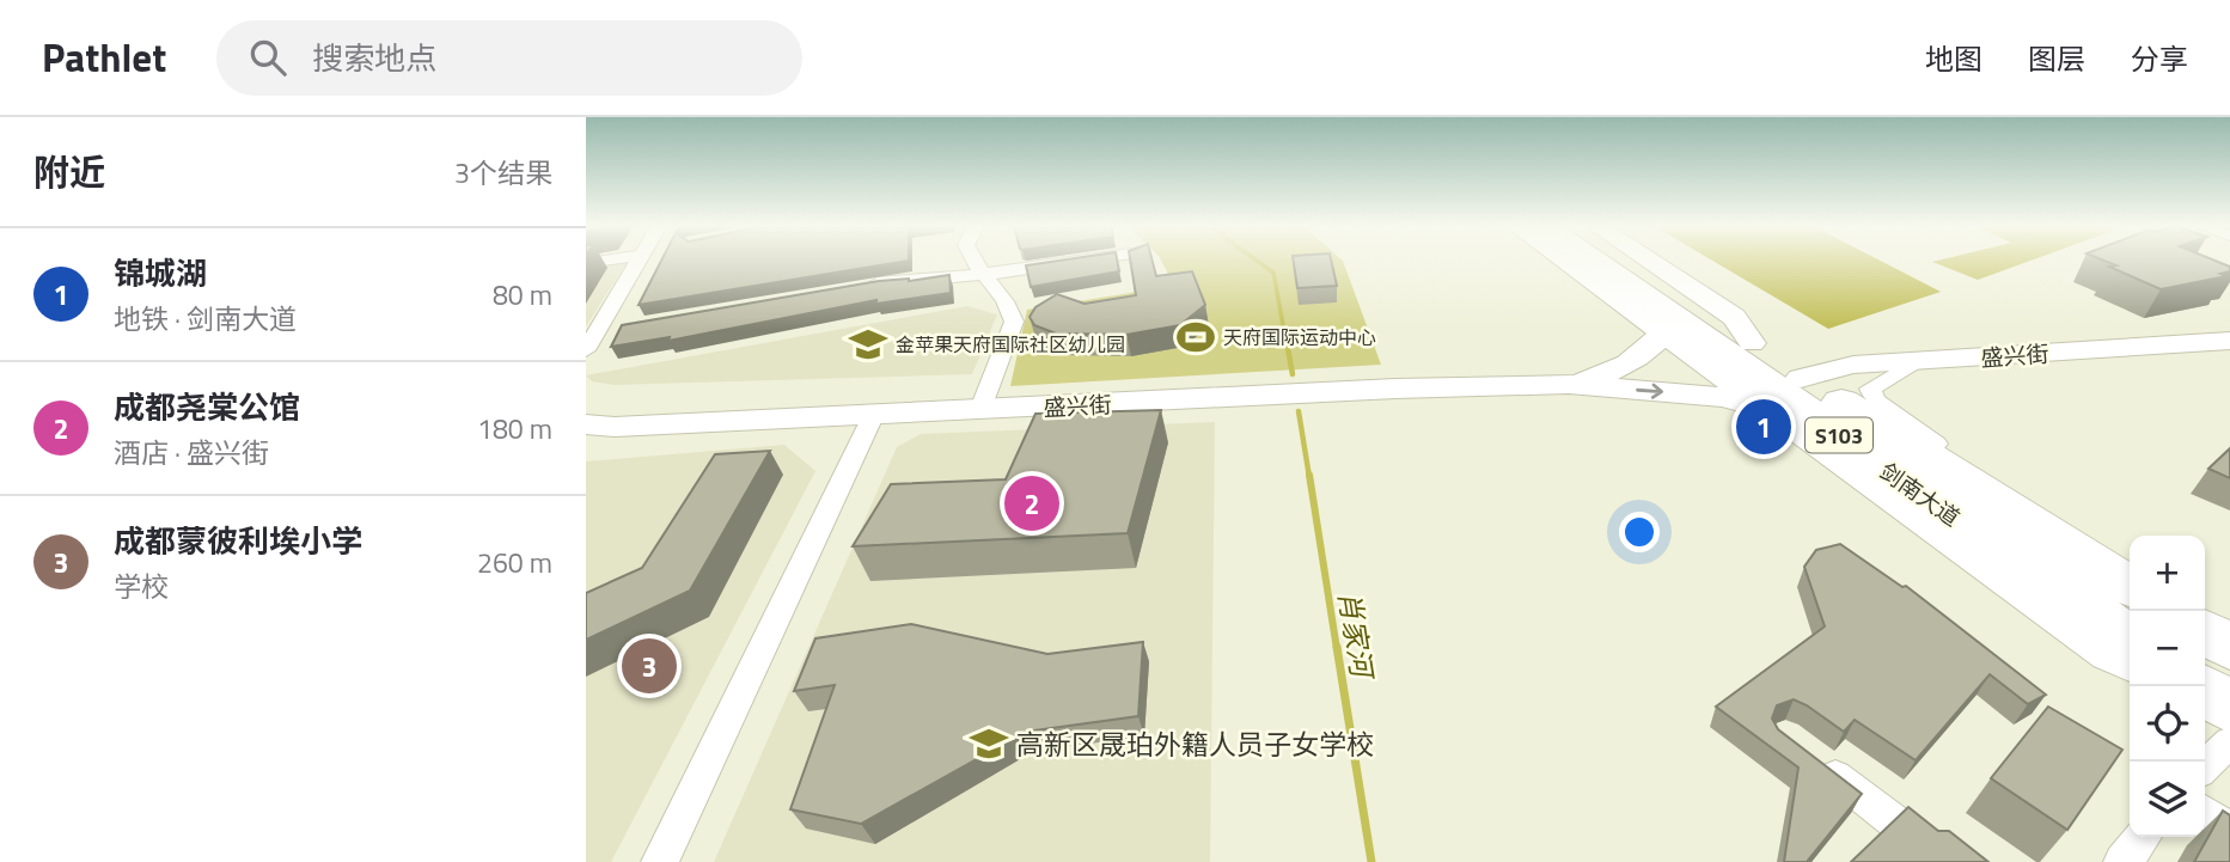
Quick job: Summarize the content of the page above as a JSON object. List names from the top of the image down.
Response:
{
  "streets": {
    "highway": ["S103", "剑南大道"],
    "street": ["盛兴街"]
  },
  "crossings": [
    ["盛兴街", "剑南大道"]
  ],
  "water": ["肖家河"],
  "places": {
    "sports": ["天府国际运动中心"],
    "school or university": ["金苹果天府国际社区幼儿园", "高新区晟珀外籍人员子女学校"]
  },
  "page": {
    "header": "Pathlet",
    "search": "搜索地点",
    "nav": ["地图", "图层", "分享"],
    "heading": ["附近", "3个结果"],
    "list": [
      {
        "mark": "1",
        "name": "锦城湖",
        "note": "地铁 · 剑南大道",
        "value": "80 m"
      },
      {
        "mark": "2",
        "name": "成都尧棠公馆",
        "note": "酒店 · 盛兴街",
        "value": "180 m"
      },
      {
        "mark": "3",
        "name": "成都蒙彼利埃小学",
        "note": "学校",
        "value": "260 m"
      }
    ],
    "pins": ["1", "2", "3"],
    "map_buttons": ["+", "−"]
  }
}
